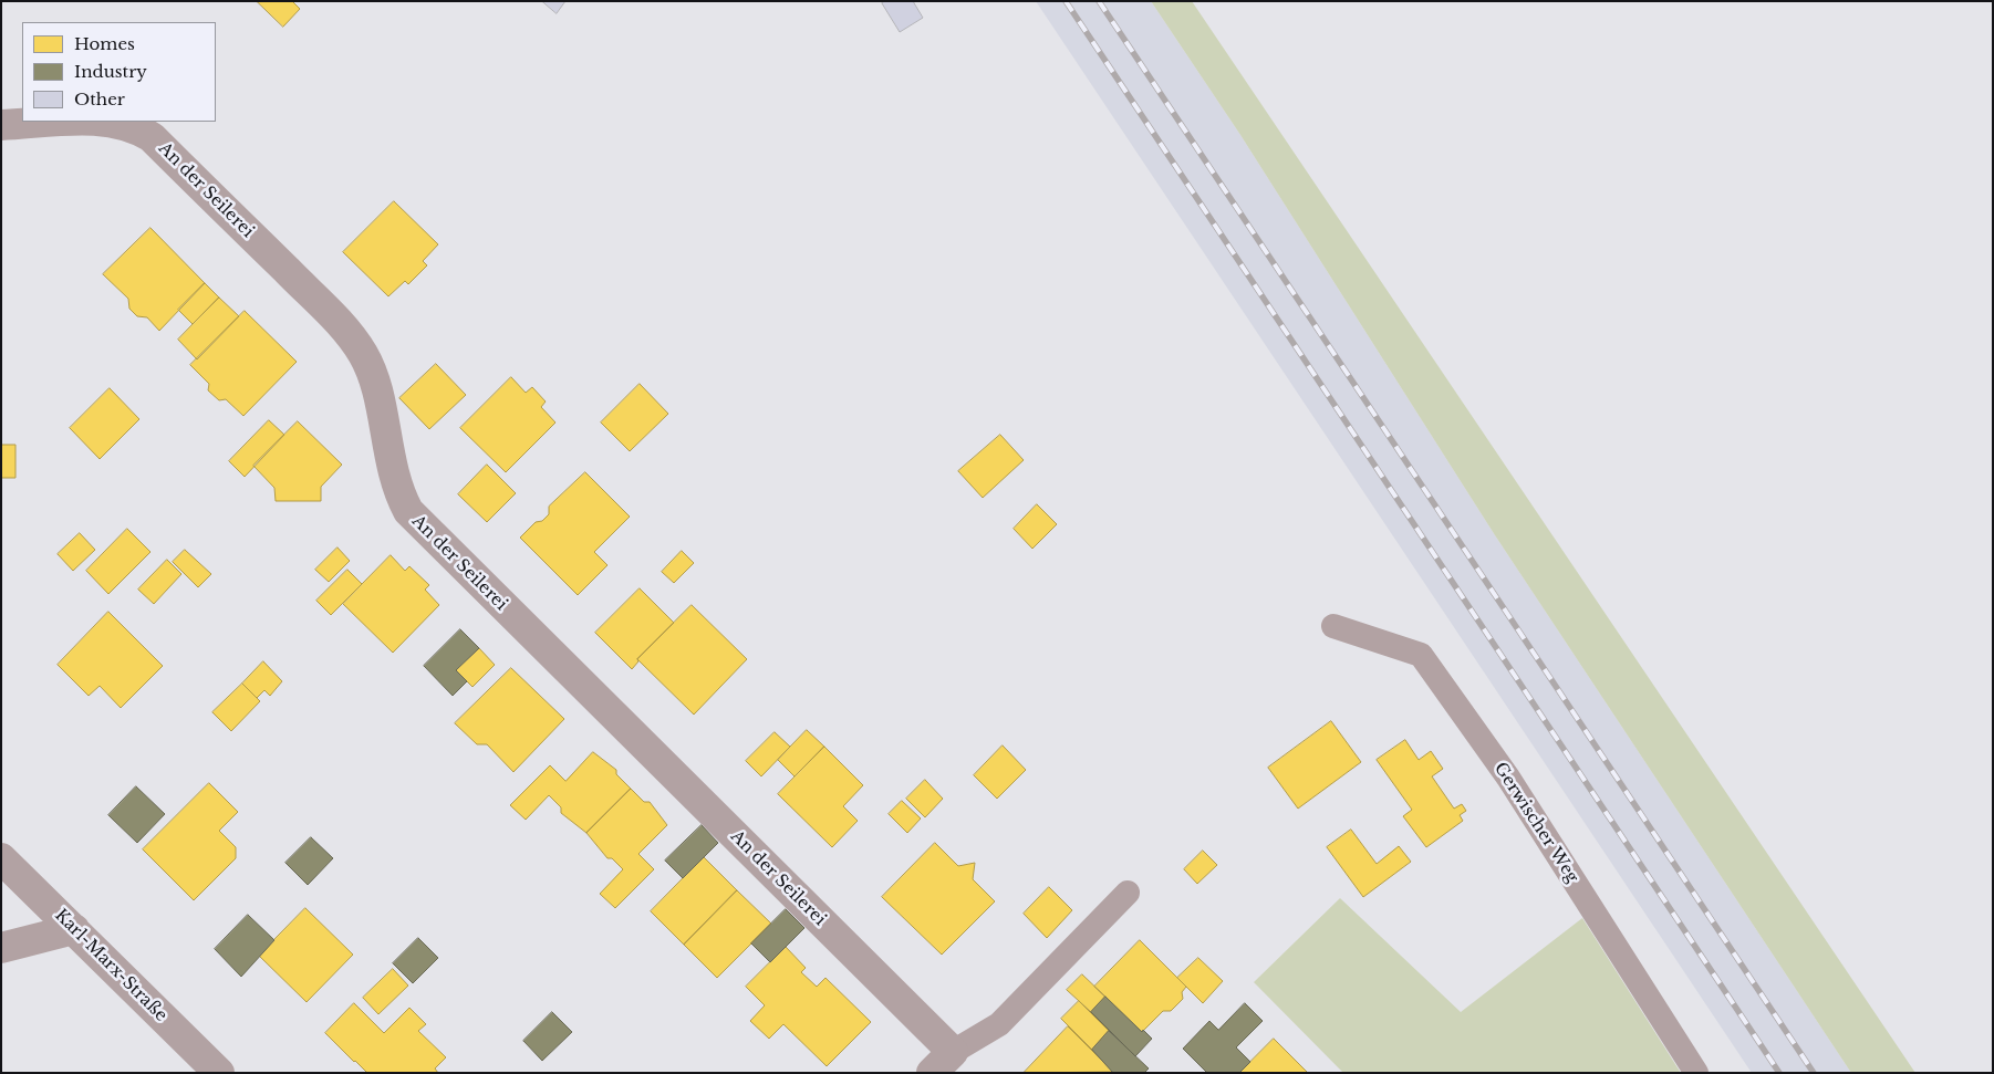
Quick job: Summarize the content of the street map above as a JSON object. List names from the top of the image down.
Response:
{
  "streets": {
    "street": ["An der Seilerei", "Karl-Marx-Straße"],
    "lane": ["Gerwischer Weg"]
  },
  "legend": ["Homes", "Industry", "Other"]
}
